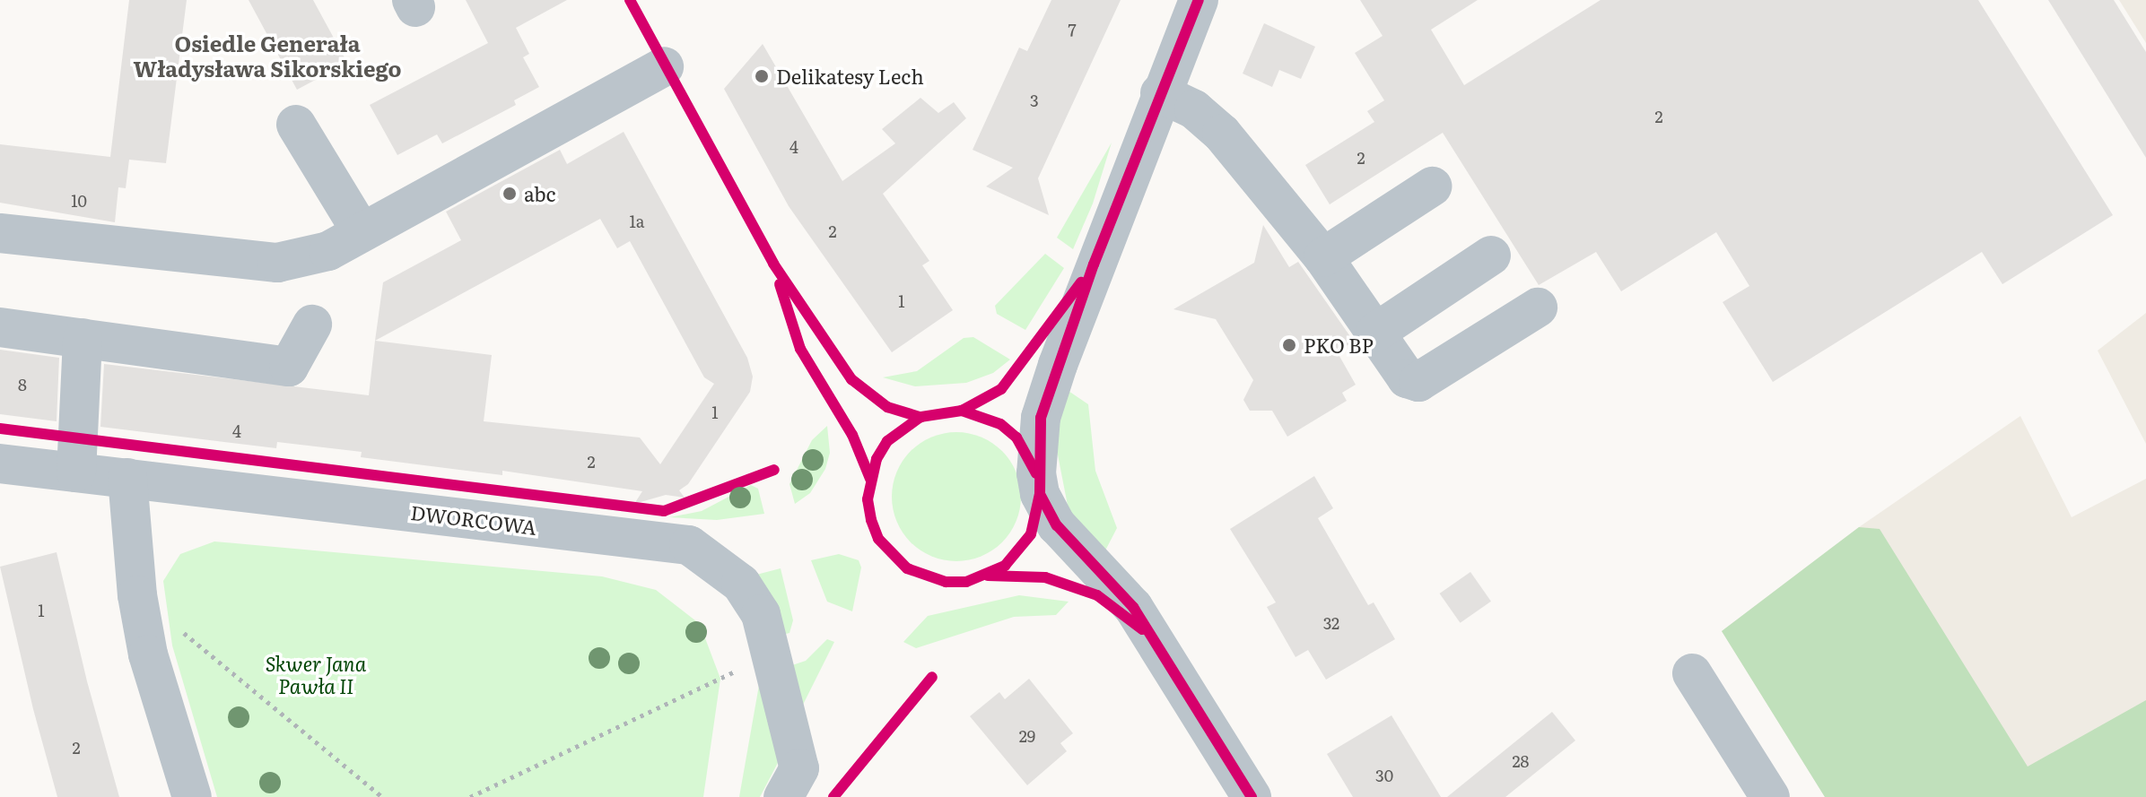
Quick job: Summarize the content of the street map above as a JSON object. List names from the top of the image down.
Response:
{
  "streets": {
    "street": ["DWORCOWA"]
  },
  "districts": ["Osiedle Generała Władysława Sikorskiego"],
  "parks": ["Skwer Jana Pawła II"],
  "places": ["Delikatesy Lech", "abc", "PKO BP"],
  "house_numbers": [
    "7",
    "3",
    "2",
    "4",
    "2",
    "10",
    "1a",
    "2",
    "1",
    "8",
    "1",
    "4",
    "2",
    "1",
    "32",
    "29",
    "2",
    "28",
    "30"
  ]
}
